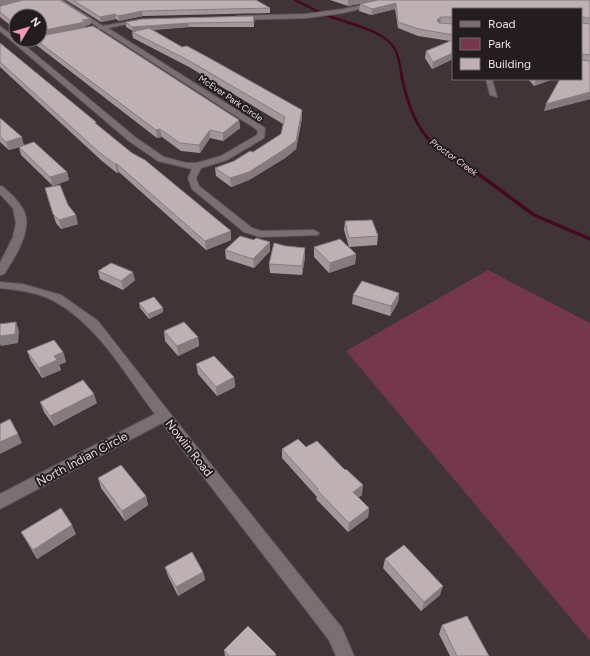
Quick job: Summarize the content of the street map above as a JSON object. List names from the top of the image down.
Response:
{
  "streets": {
    "street": ["McEver Park Circle", "Nowlin Road", "North Indian Circle"]
  },
  "crossings": [
    ["Nowlin Road", "North Indian Circle"]
  ],
  "water": ["Proctor Creek"],
  "legend": ["Road", "Park", "Building"],
  "north": "top right"
}
